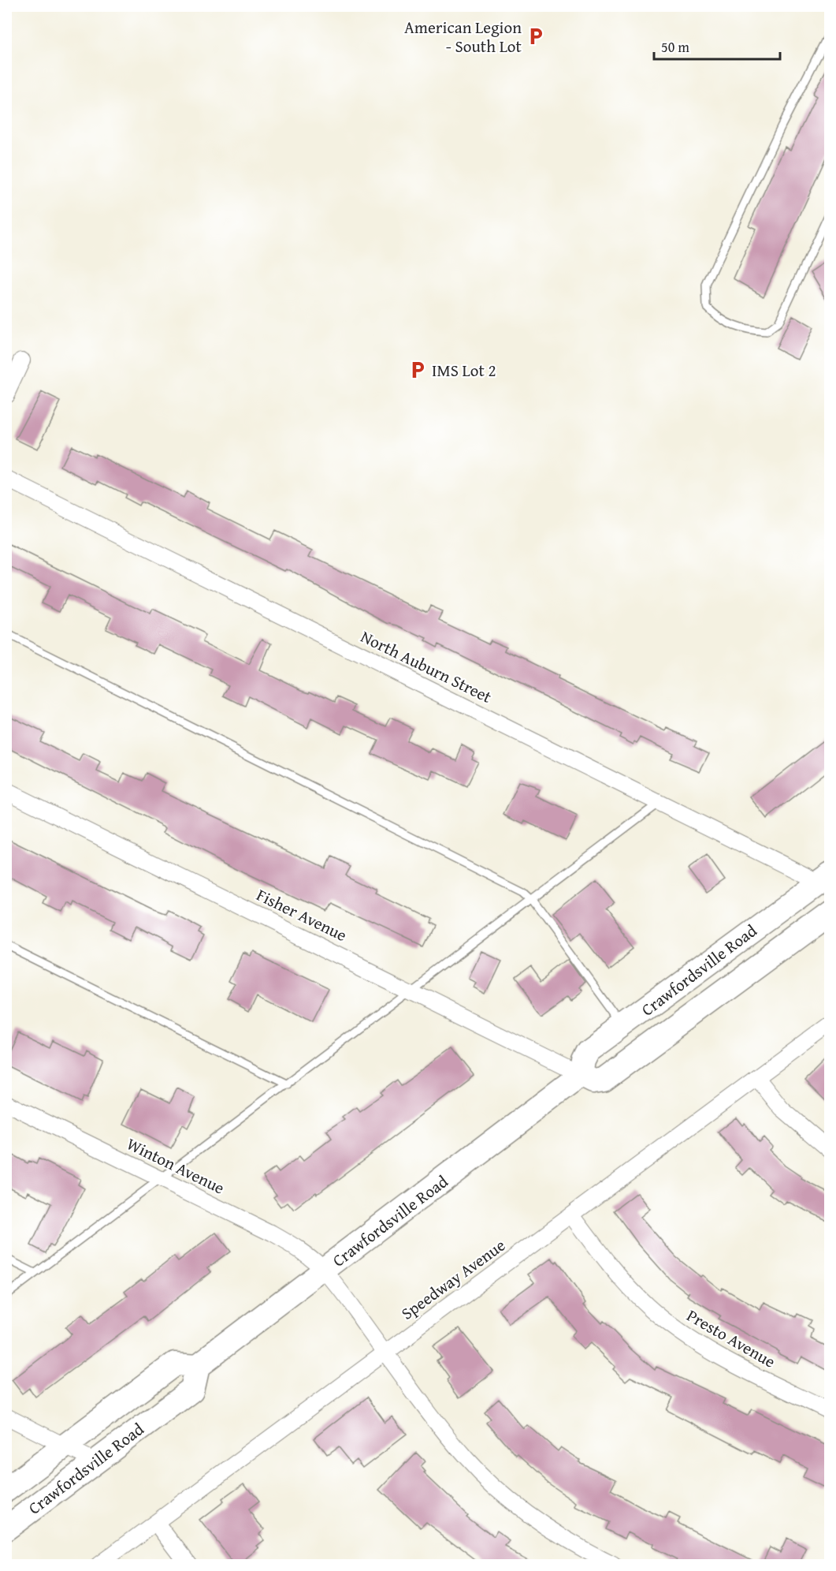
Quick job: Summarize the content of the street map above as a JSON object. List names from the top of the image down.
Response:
{
  "streets": {
    "main road": ["Crawfordsville Road"],
    "street": [
      "North Auburn Street",
      "Fisher Avenue",
      "Winton Avenue",
      "Speedway Avenue",
      "Presto Avenue"
    ]
  },
  "crossings": [
    ["North Auburn Street", "Crawfordsville Road"],
    ["Fisher Avenue", "Crawfordsville Road"],
    ["Crawfordsville Road", "Winton Avenue"],
    ["Winton Avenue", "Speedway Avenue"],
    ["Speedway Avenue", "Presto Avenue"]
  ],
  "places": {
    "parking": ["American Legion - South Lot", "IMS Lot 2"]
  },
  "scale_bar": "50 m"
}
